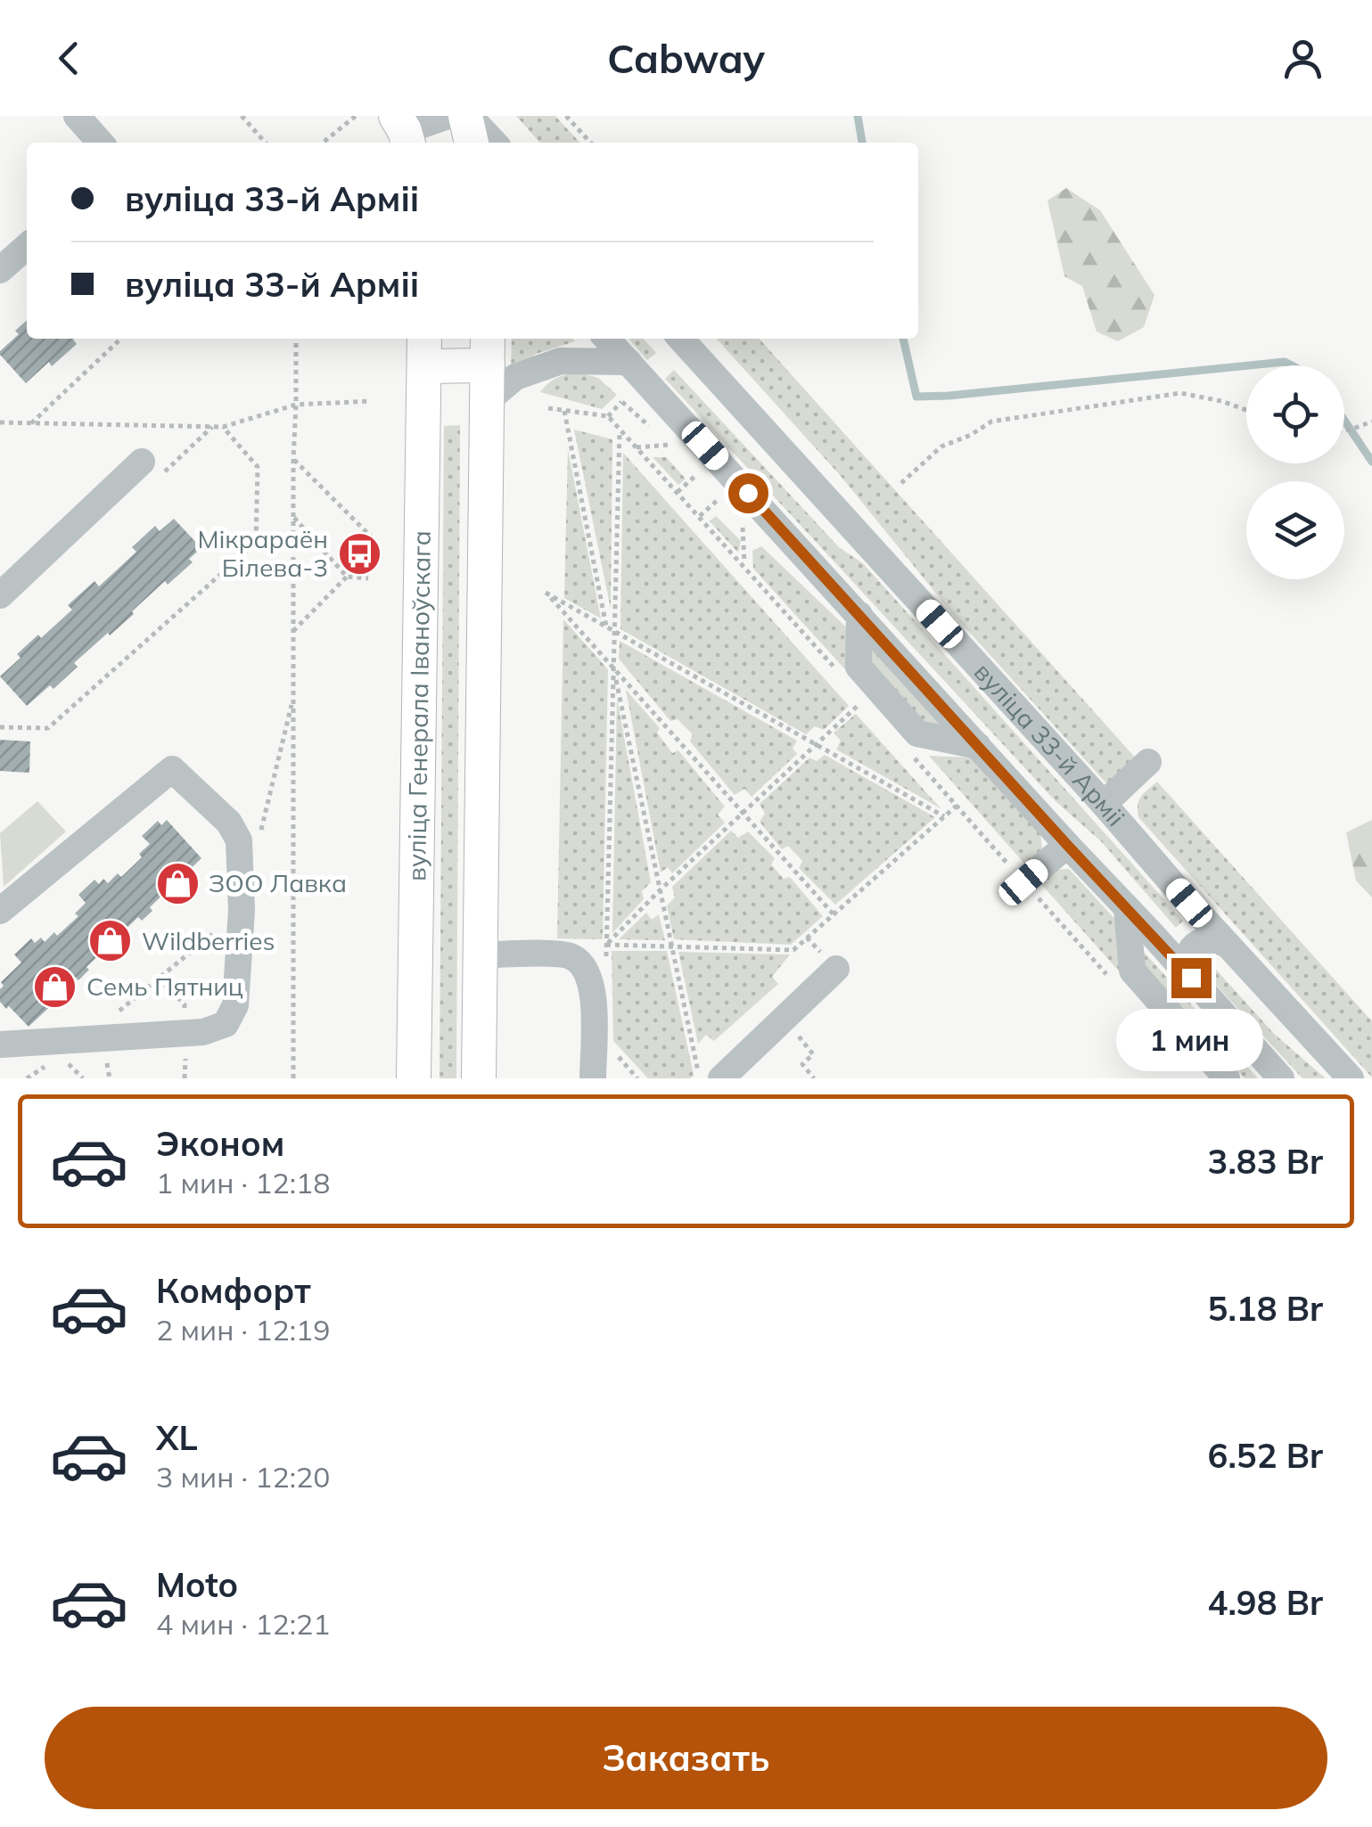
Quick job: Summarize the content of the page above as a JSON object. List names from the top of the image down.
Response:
{
  "streets": {
    "main road": ["вуліца Генерала Іваноўскага"],
    "street": ["вуліца 33-й Арміі"]
  },
  "places": {
    "bus stop": ["Мікрараён Білева-3"],
    "shop": ["ЗОО Лавка", "Wildberries", "Семь Пятниц"]
  },
  "page": {
    "header": "Cabway",
    "banner": ["вуліца 33-й Арміі", "вуліца 33-й Арміі"],
    "bubble": "1 мин",
    "list": [
      {
        "name": "Эконом",
        "note": "1 мин · 12:18",
        "value": "3.83 Br"
      },
      {
        "name": "Комфорт",
        "note": "2 мин · 12:19",
        "value": "5.18 Br"
      },
      {
        "name": "XL",
        "note": "3 мин · 12:20",
        "value": "6.52 Br"
      },
      {
        "name": "Moto",
        "note": "4 мин · 12:21",
        "value": "4.98 Br"
      }
    ],
    "buttons": "Заказать"
  }
}
